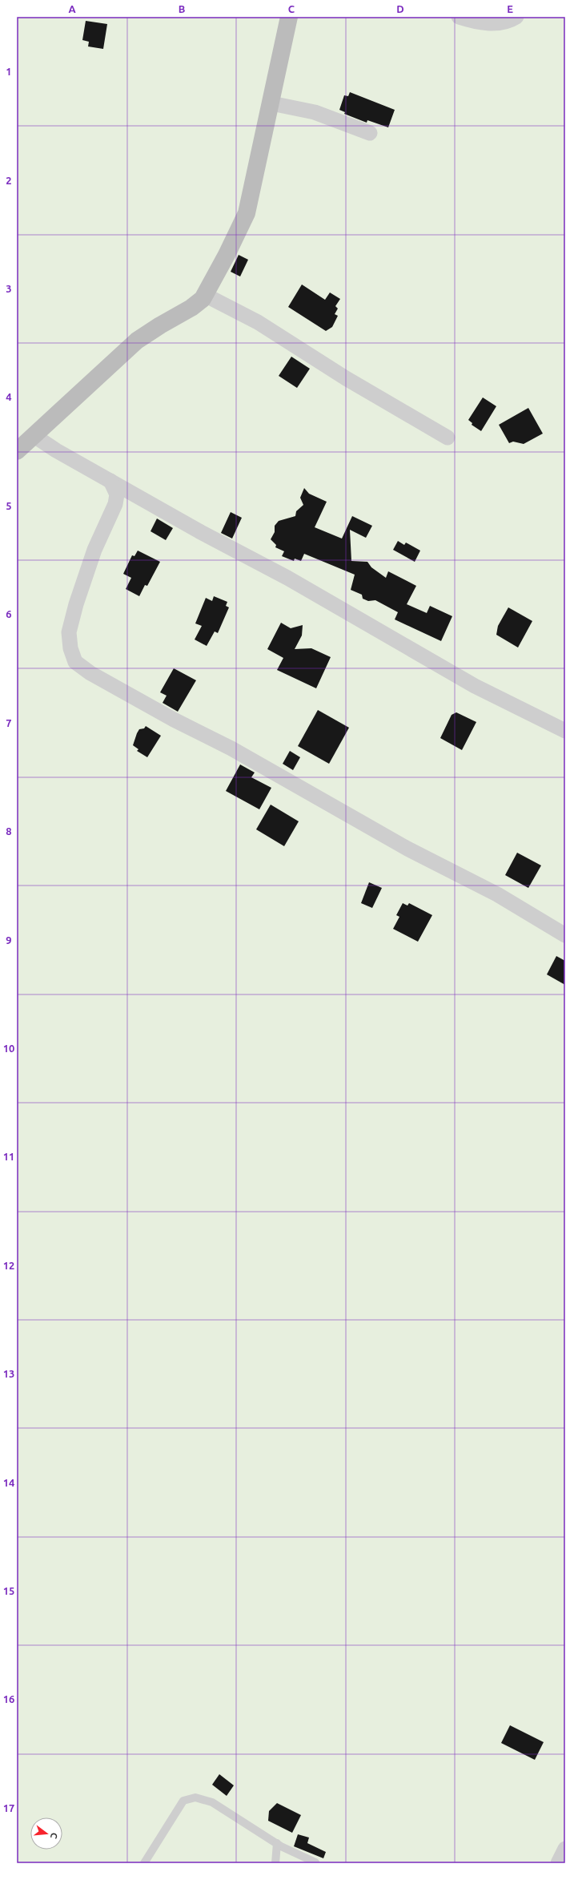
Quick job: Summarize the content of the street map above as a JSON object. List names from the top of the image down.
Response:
{
  "north": "right",
  "grid": {
    "columns": [
      "A",
      "B",
      "C",
      "D",
      "E"
    ],
    "rows": [
      "1",
      "2",
      "3",
      "4",
      "5",
      "6",
      "7",
      "8",
      "9",
      "10",
      "11",
      "12",
      "13",
      "14",
      "15",
      "16",
      "17"
    ]
  }
}
